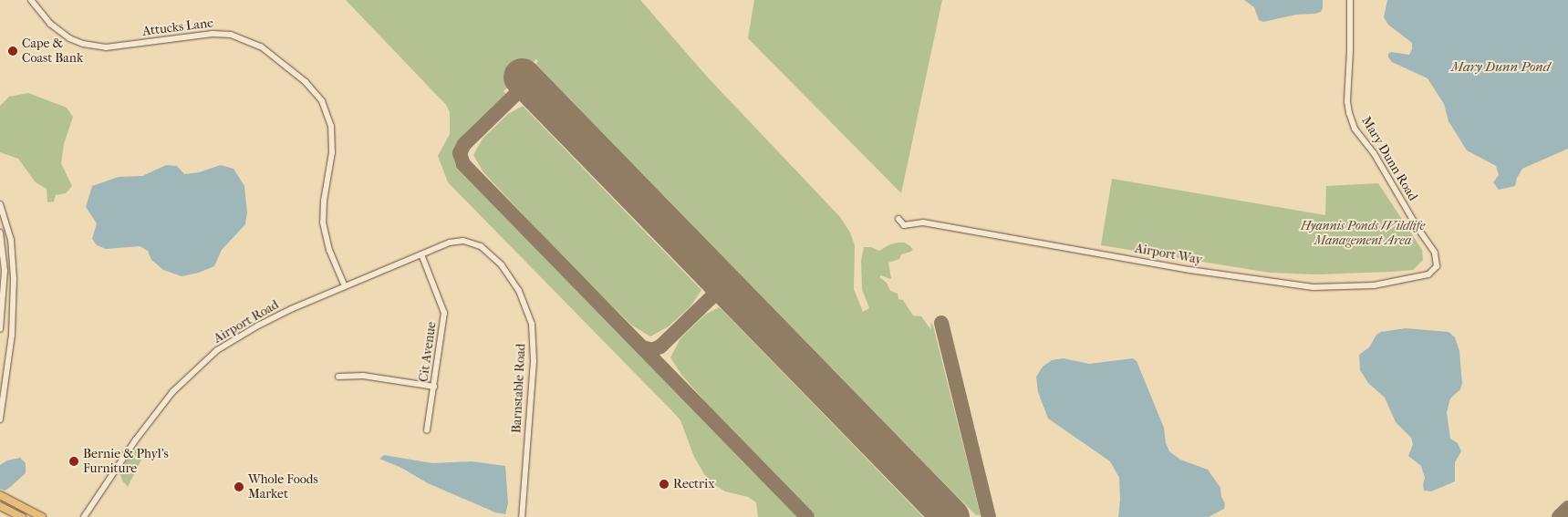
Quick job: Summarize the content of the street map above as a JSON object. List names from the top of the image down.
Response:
{
  "streets": {
    "street": [
      "Attucks Lane",
      "Mary Dunn Road",
      "Airport Way",
      "Airport Road",
      "Cit Avenue",
      "Barnstable Road"
    ]
  },
  "crossings": [
    ["Attucks Lane", "Airport Road"],
    ["Mary Dunn Road", "Airport Way"],
    ["Airport Road", "Cit Avenue"],
    ["Airport Road", "Barnstable Road"]
  ],
  "water": ["Mary Dunn Pond"],
  "parks": ["Hyannis Ponds Wildlife Management Area"],
  "places": [
    "Cape & Coast Bank",
    "Bernie & Phyl's Furniture",
    "Rectrix",
    "Whole Foods Market"
  ]
}
